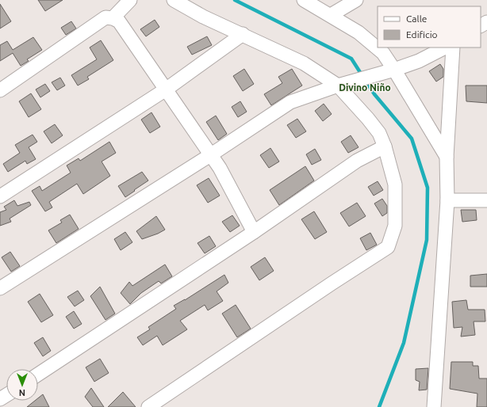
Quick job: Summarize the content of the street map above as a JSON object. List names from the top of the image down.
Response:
{
  "districts": ["Divino Niño"],
  "legend": ["Calle", "Edificio"],
  "north": "bottom"
}
